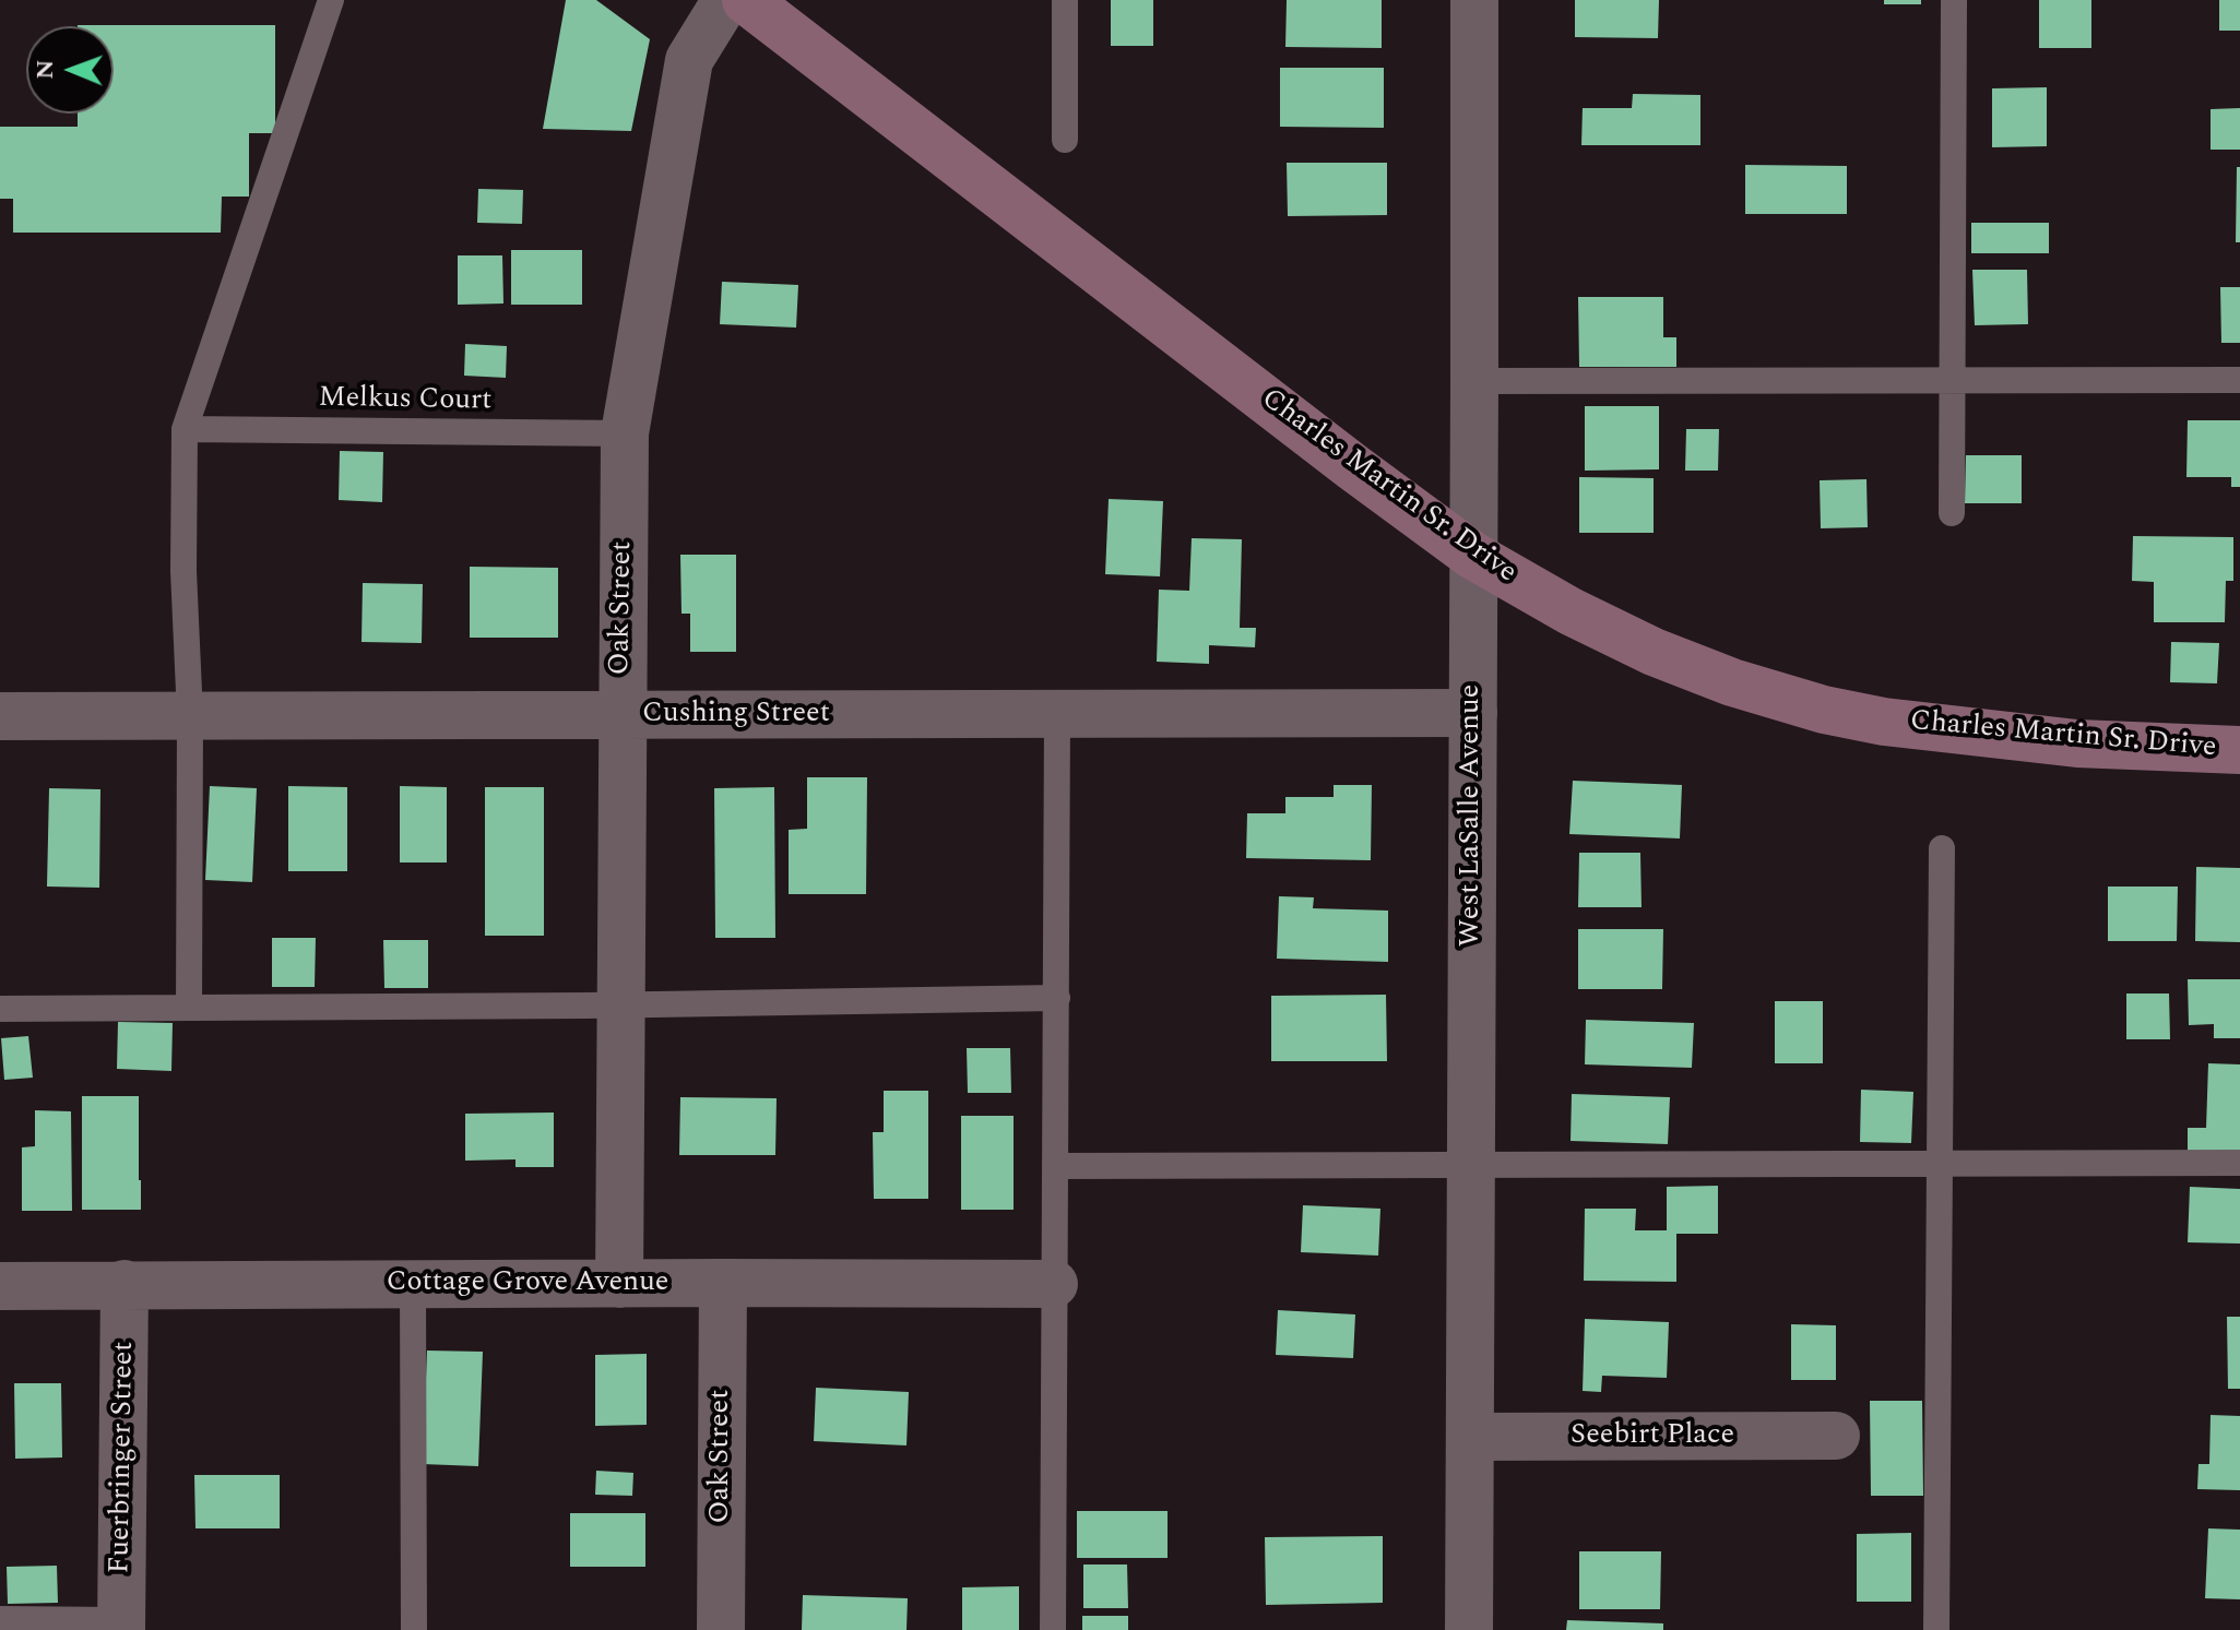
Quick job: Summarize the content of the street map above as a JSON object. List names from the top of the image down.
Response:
{
  "streets": {
    "main road": ["Charles Martin Sr. Drive"],
    "street": [
      "Oak Street",
      "Cushing Street",
      "West LaSalle Avenue",
      "Cottage Grove Avenue",
      "Seebirt Place",
      "Fuerbringer Street"
    ],
    "lane": ["Melkus Court"]
  },
  "crossings": [
    ["Melkus Court", "Oak Street"],
    ["Charles Martin Sr. Drive", "West LaSalle Avenue"],
    ["Oak Street", "Cushing Street"],
    ["Oak Street", "Cottage Grove Avenue"],
    ["Cushing Street", "West LaSalle Avenue"],
    ["West LaSalle Avenue", "Seebirt Place"],
    ["Cottage Grove Avenue", "Fuerbringer Street"]
  ],
  "north": "left"
}
